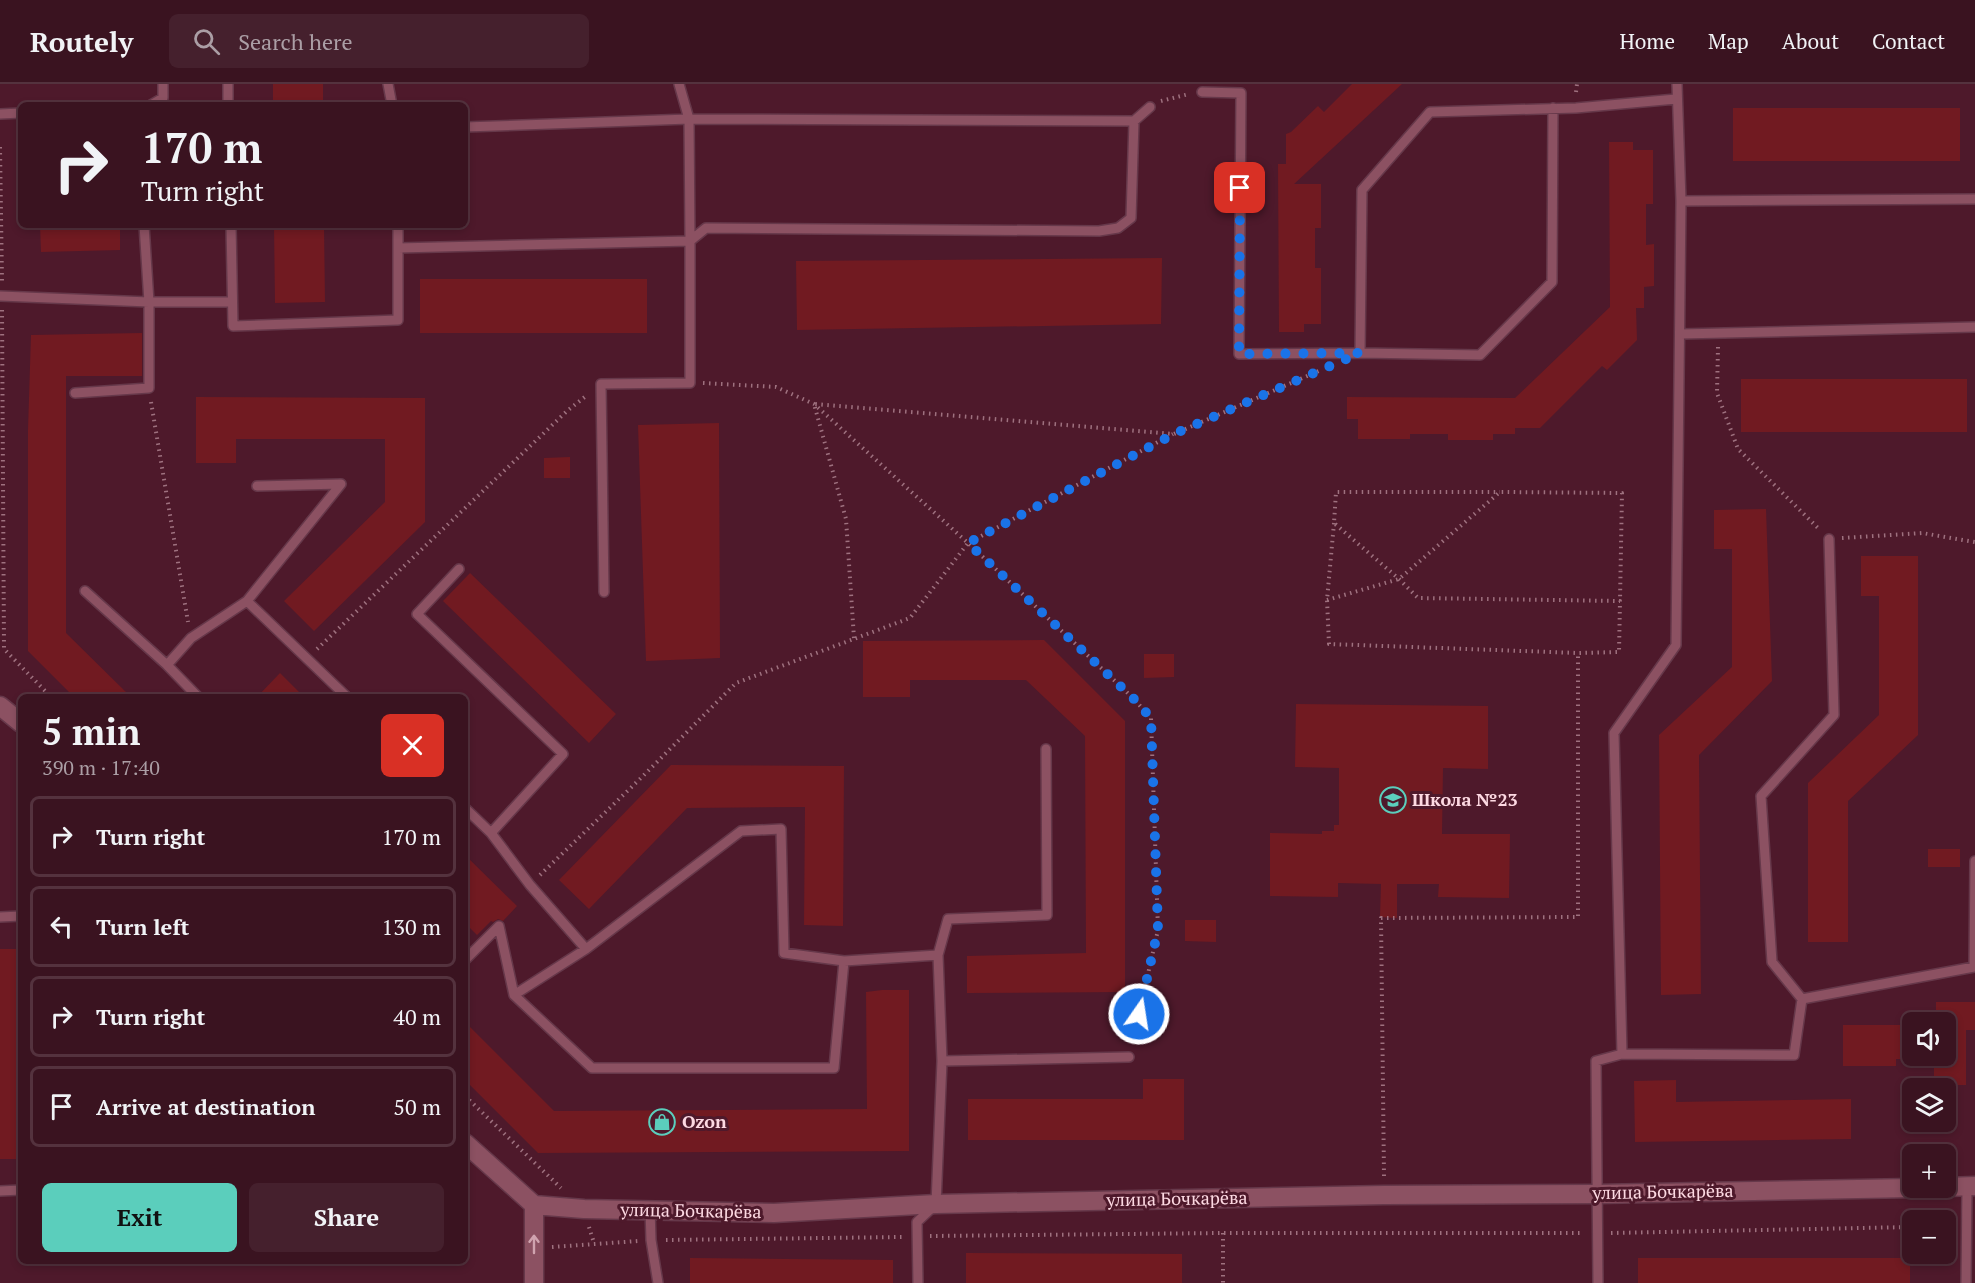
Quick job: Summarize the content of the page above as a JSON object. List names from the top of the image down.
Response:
{
  "streets": {
    "street": ["улица Бочкарёва"]
  },
  "places": {
    "school or university": ["Школа №23"],
    "shop": ["Ozon"]
  },
  "page": {
    "header": "Routely",
    "search": "Search here",
    "nav": [
      "Home",
      "Map",
      "About",
      "Contact"
    ],
    "turn": ["170 m", "Turn right"],
    "heading": ["5 min", "390 m · 17:40"],
    "list": [
      {
        "name": "Turn right",
        "value": "170 m"
      },
      {
        "name": "Turn left",
        "value": "130 m"
      },
      {
        "name": "Turn right",
        "value": "40 m"
      },
      {
        "name": "Arrive at destination",
        "value": "50 m"
      }
    ],
    "map_buttons": ["+", "−"],
    "buttons": ["Exit", "Share"]
  }
}
